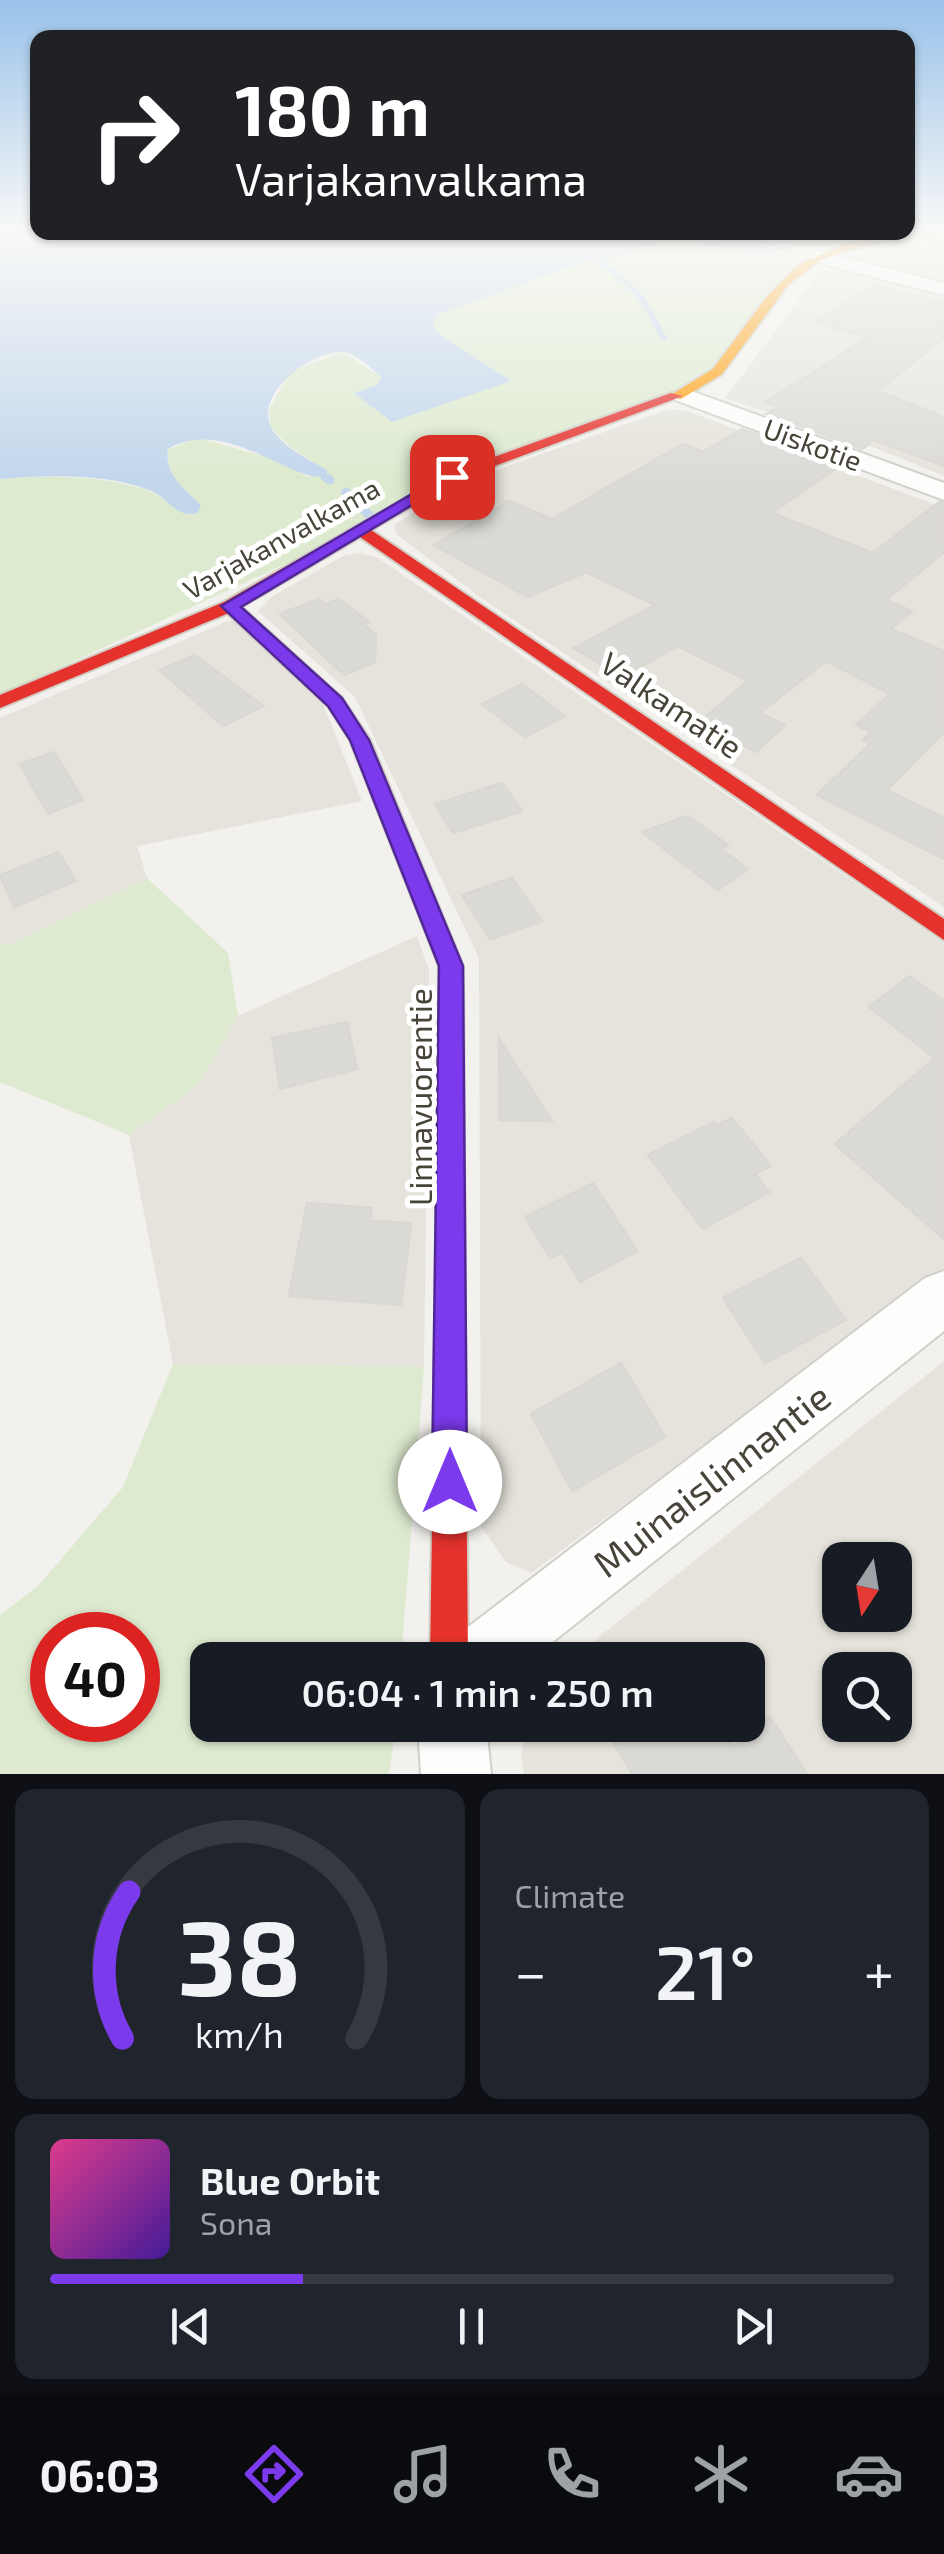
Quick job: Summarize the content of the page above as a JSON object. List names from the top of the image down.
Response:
{
  "streets": {
    "street": [
      "Uiskotie",
      "Varjakanvalkama",
      "Valkamatie",
      "Linnavuorentie",
      "Muinaislinnantie"
    ]
  },
  "crossings": [
    ["Uiskotie", "Varjakanvalkama"],
    ["Varjakanvalkama", "Valkamatie"],
    ["Varjakanvalkama", "Linnavuorentie"]
  ],
  "north": "bottom",
  "page": {
    "turn": ["180 m", "Varjakanvalkama"],
    "limit": "40",
    "trip": "06:04 · 1 min · 250 m",
    "tile": "Climate",
    "heat": ["−", "21°", "+"],
    "song": ["Blue Orbit", "Sona"],
    "tabs": "06:03",
    "gauge": ["38", "km/h"]
  }
}
